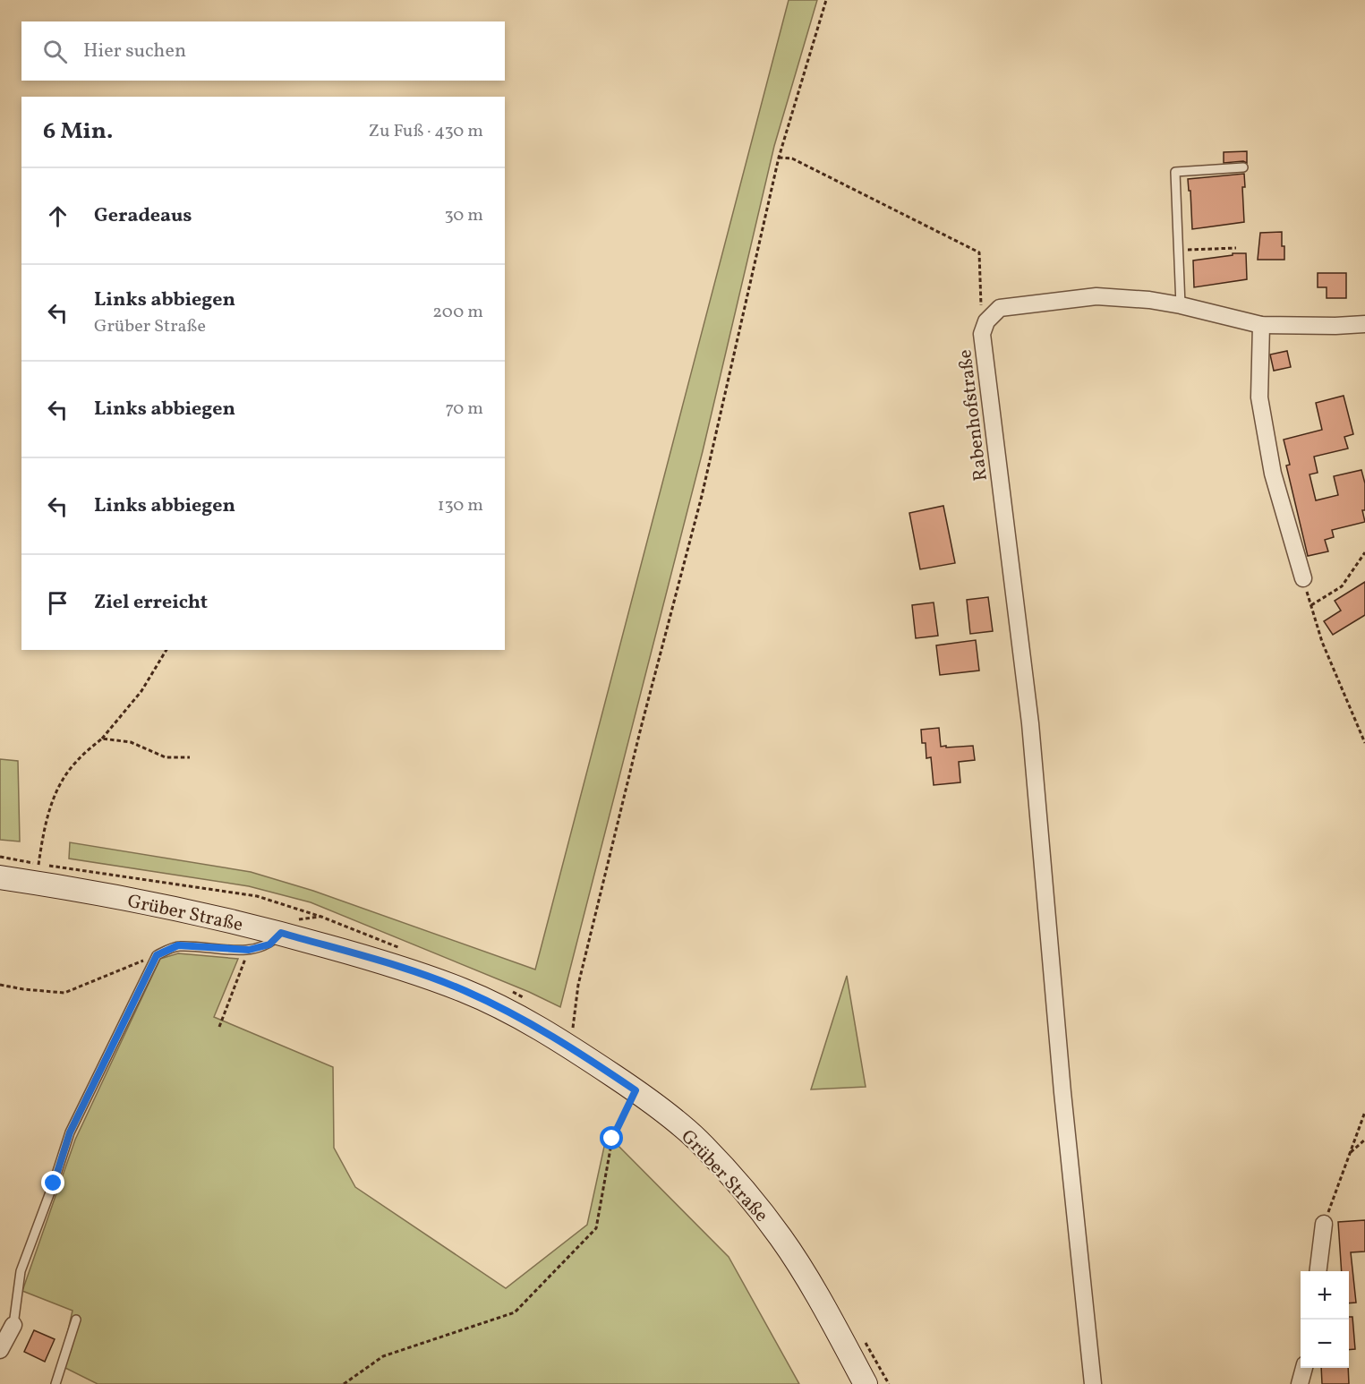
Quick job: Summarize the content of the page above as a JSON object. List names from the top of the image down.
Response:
{
  "streets": {
    "street": ["Rabenhofstraße", "Grüber Straße"]
  },
  "page": {
    "search": "Hier suchen",
    "heading": ["6 Min.", "Zu Fuß · 430 m"],
    "list": [
      ["Geradeaus", "30 m"],
      ["Links abbiegen", "Grüber Straße", "200 m"],
      ["Links abbiegen", "70 m"],
      ["Links abbiegen", "130 m"],
      "Ziel erreicht"
    ],
    "map_buttons": ["+", "−"]
  }
}
